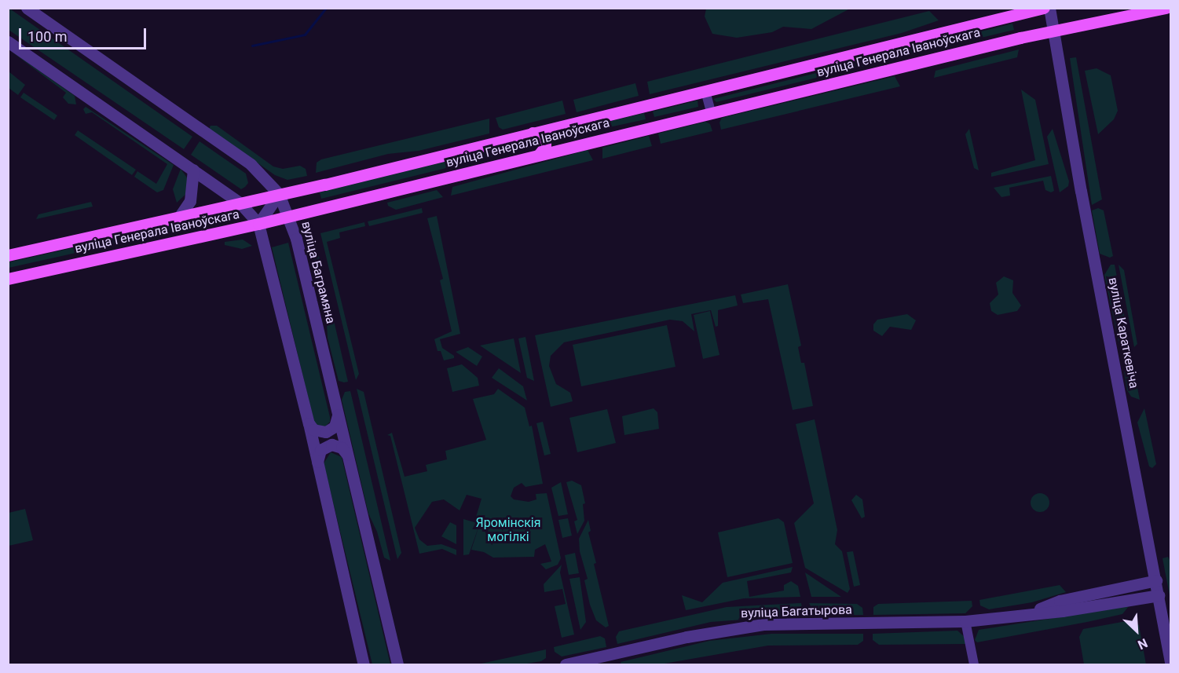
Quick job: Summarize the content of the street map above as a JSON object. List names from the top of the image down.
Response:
{
  "streets": {
    "main road": ["вуліца Генерала Іваноўскага"],
    "street": ["вуліца Баграмяна", "вуліца Караткевіча", "вуліца Багатырова"]
  },
  "crossings": [
    ["вуліца Генерала Іваноўскага", "вуліца Баграмяна"],
    ["вуліца Генерала Іваноўскага", "вуліца Караткевіча"],
    ["вуліца Караткевіча", "вуліца Багатырова"]
  ],
  "parks": ["Яромінскія могілкі"],
  "scale_bar": "100 m",
  "north": "bottom right"
}
